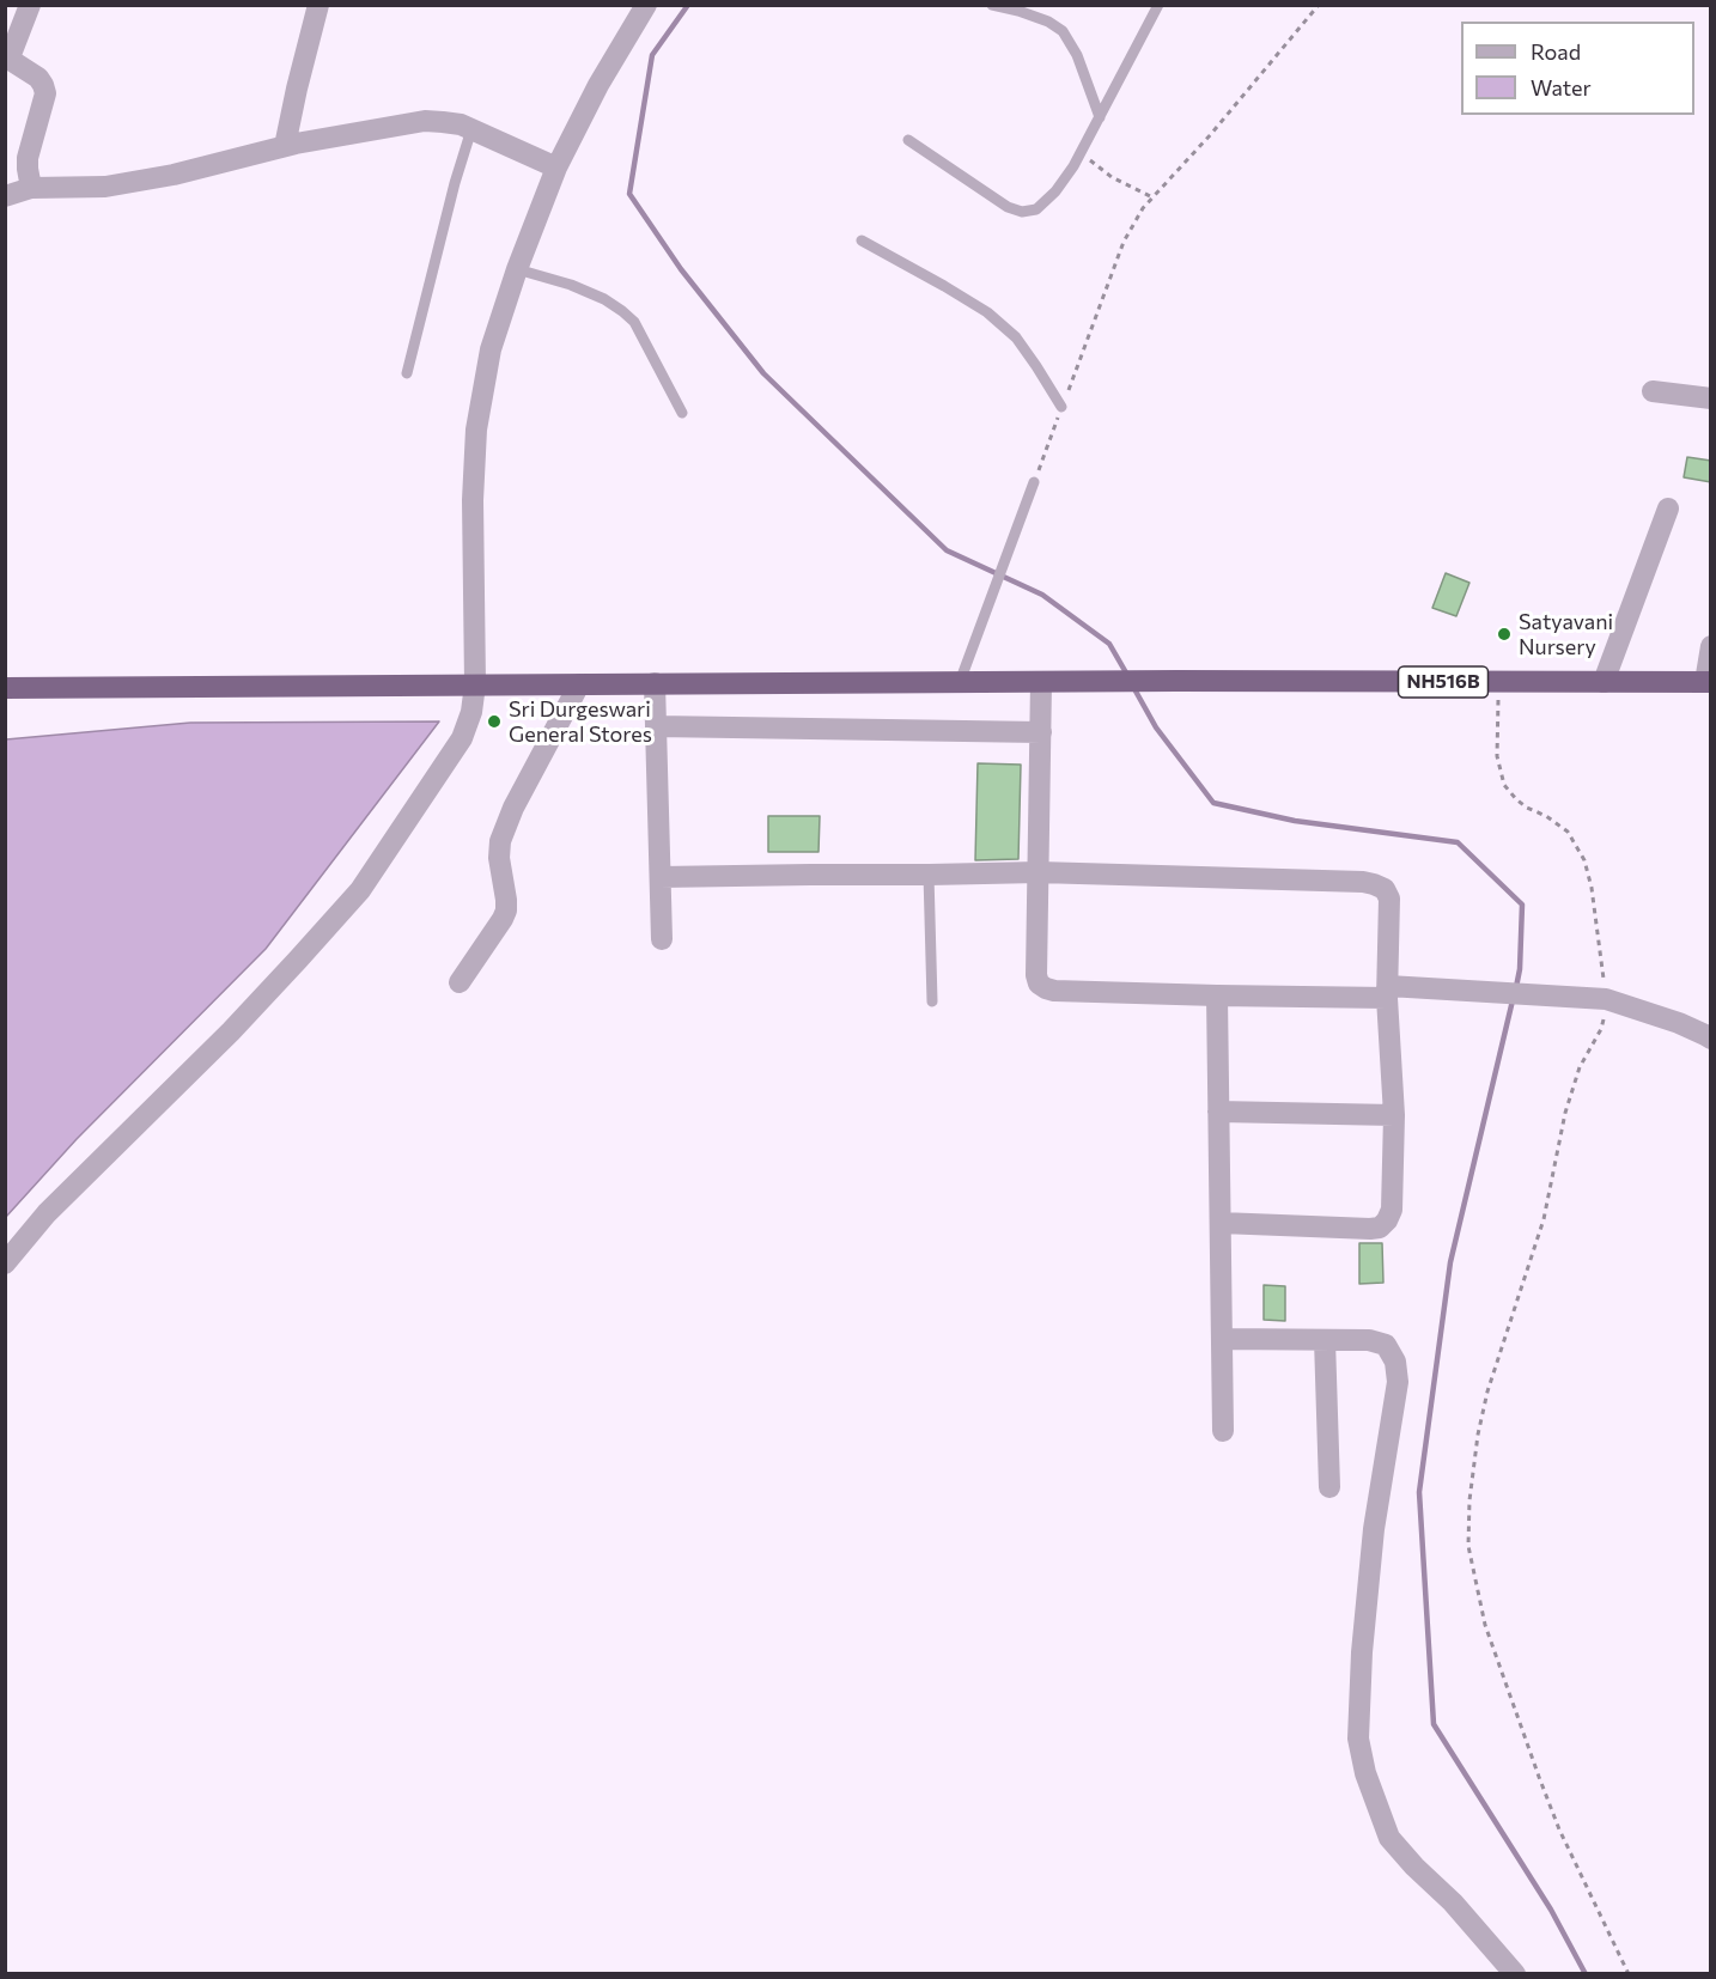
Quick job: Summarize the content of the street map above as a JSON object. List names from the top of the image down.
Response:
{
  "streets": {
    "highway": ["NH516B"]
  },
  "places": ["Satyavani Nursery", "Sri Durgeswari General Stores"],
  "legend": ["Road", "Water"]
}
